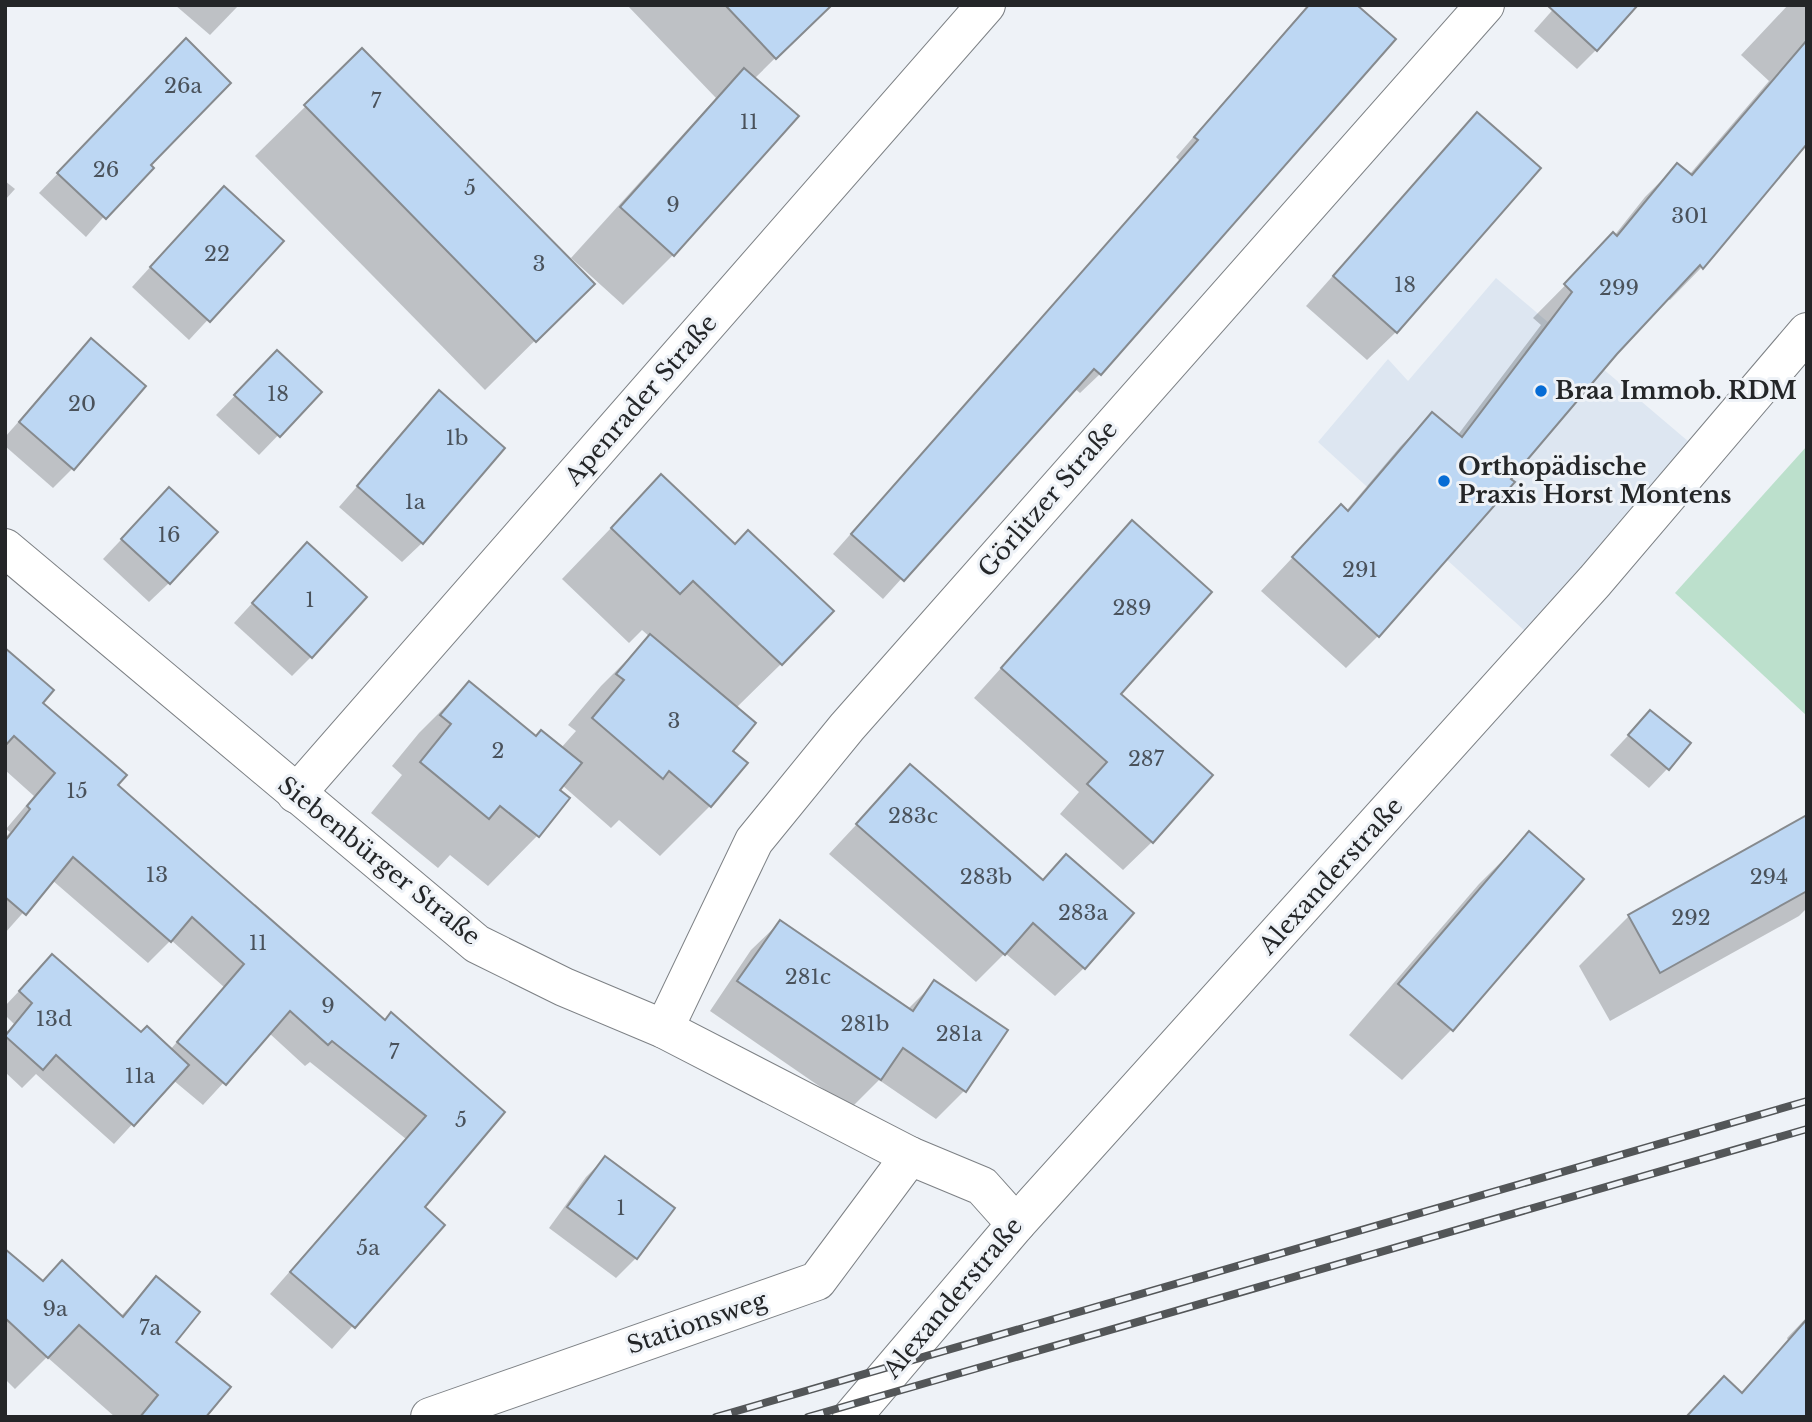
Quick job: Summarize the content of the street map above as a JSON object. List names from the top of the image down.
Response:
{
  "streets": {
    "street": [
      "Apenrader Straße",
      "Görlitzer Straße",
      "Siebenbürger Straße",
      "Alexanderstraße",
      "Stationsweg"
    ]
  },
  "crossings": [
    ["Apenrader Straße", "Siebenbürger Straße"],
    ["Görlitzer Straße", "Siebenbürger Straße"],
    ["Siebenbürger Straße", "Alexanderstraße"],
    ["Siebenbürger Straße", "Stationsweg"]
  ],
  "places": ["Braa Immob. RDM", "Orthopädische Praxis Horst Montens"],
  "house_numbers": [
    "26a",
    "7",
    "11",
    "26",
    "5",
    "9",
    "301",
    "22",
    "3",
    "18",
    "299",
    "18",
    "20",
    "1b",
    "1a",
    "16",
    "291",
    "1",
    "289",
    "3",
    "2",
    "287",
    "15",
    "283c",
    "13",
    "283b",
    "294",
    "283a",
    "292",
    "11",
    "281c",
    "9",
    "13d",
    "281b",
    "281a",
    "7",
    "11a",
    "5",
    "1",
    "5a",
    "9a",
    "7a"
  ]
}
